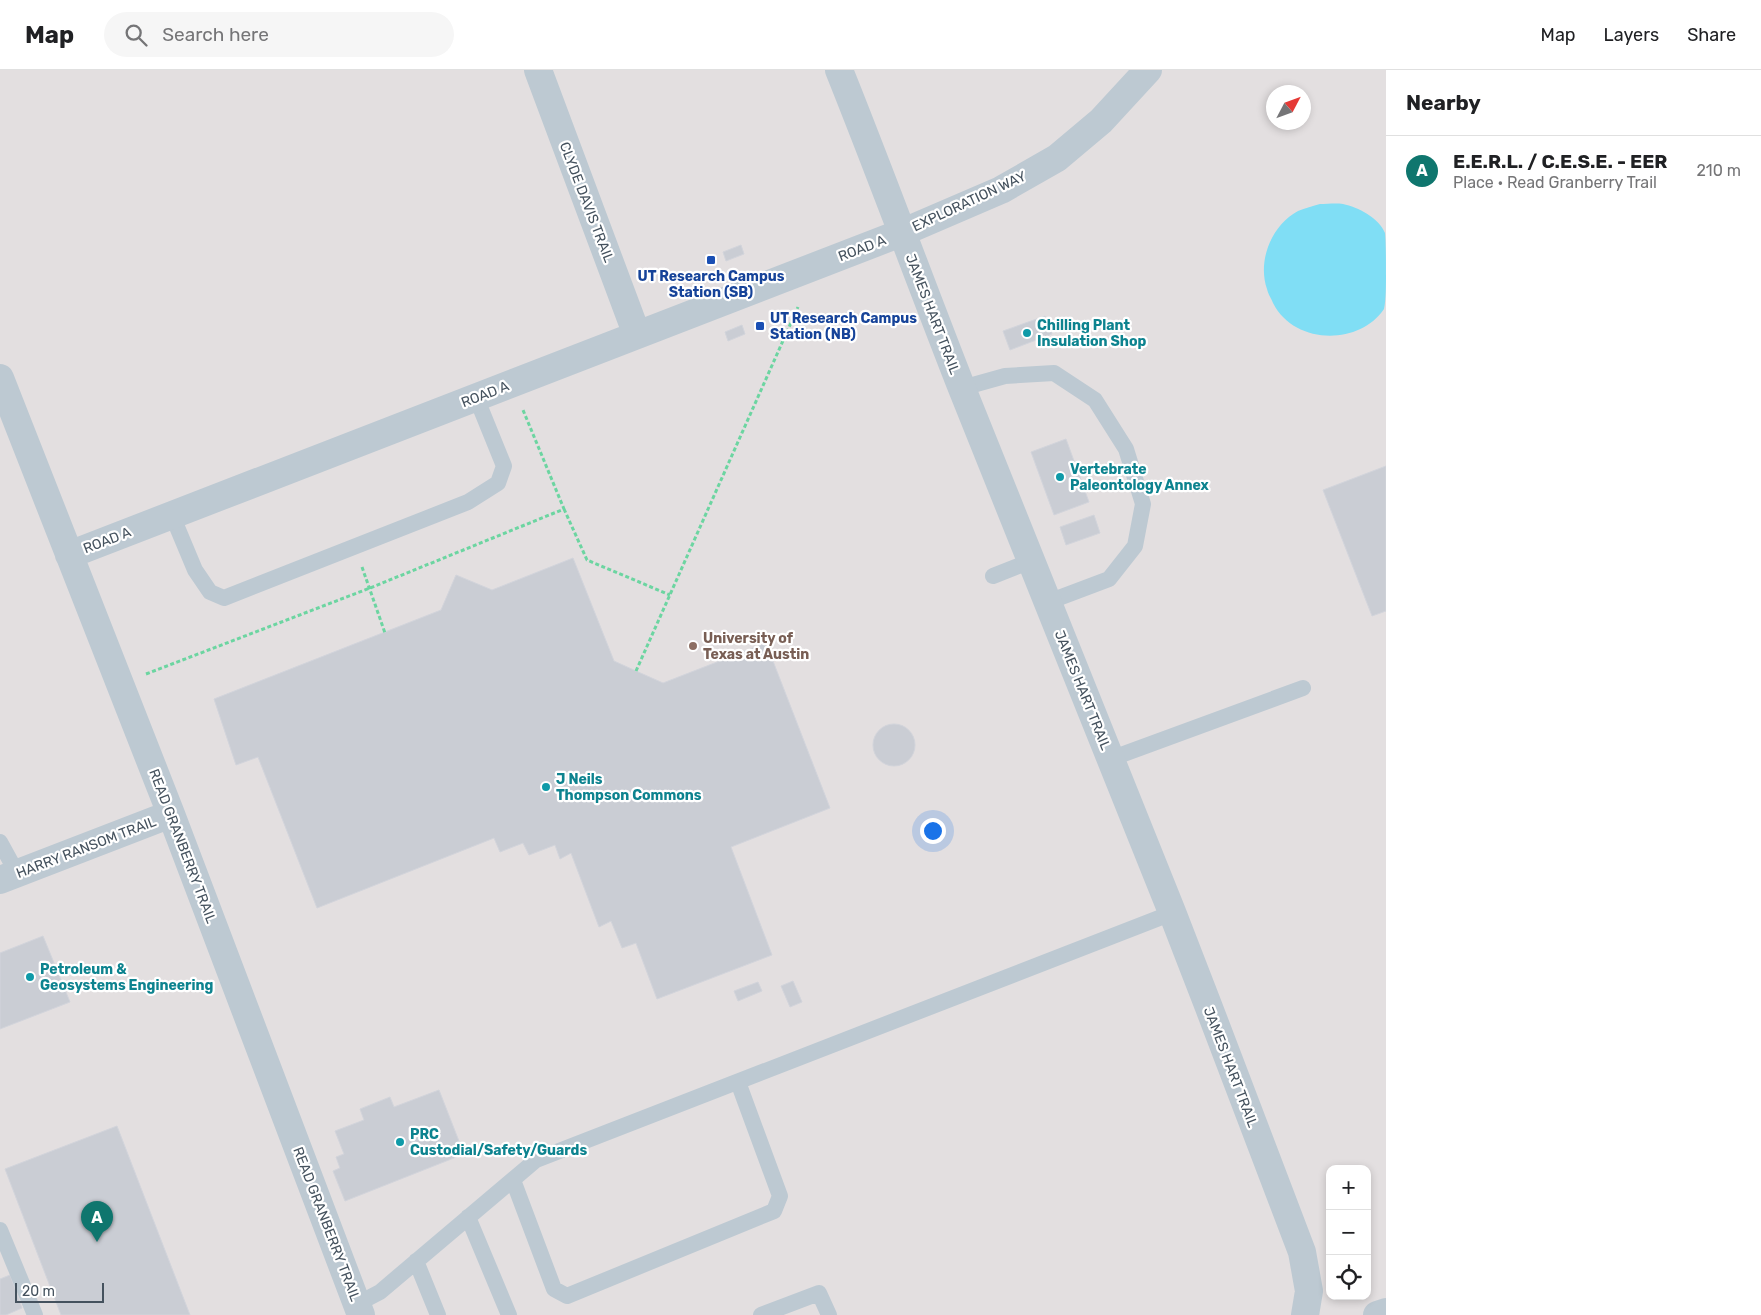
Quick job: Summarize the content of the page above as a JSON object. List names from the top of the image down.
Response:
{
  "streets": {
    "street": [
      "EXPLORATION WAY",
      "CLYDE DAVIS TRAIL",
      "ROAD A",
      "JAMES HART TRAIL",
      "READ GRANBERRY TRAIL",
      "HARRY RANSOM TRAIL"
    ]
  },
  "crossings": [
    ["EXPLORATION WAY", "ROAD A"],
    ["EXPLORATION WAY", "JAMES HART TRAIL"],
    ["CLYDE DAVIS TRAIL", "ROAD A"],
    ["ROAD A", "JAMES HART TRAIL"],
    ["ROAD A", "READ GRANBERRY TRAIL"],
    ["READ GRANBERRY TRAIL", "HARRY RANSOM TRAIL"]
  ],
  "places": {
    "transit": ["UT Research Campus Station (SB)", "UT Research Campus Station (NB)"],
    "other": [
      "Chilling Plant Insulation Shop",
      "Vertebrate Paleontology Annex",
      "University of Texas at Austin",
      "J Neils Thompson Commons",
      "Petroleum & Geosystems Engineering",
      "PRC Custodial/Safety/Guards"
    ]
  },
  "scale_bar": "20 m",
  "north": "top right",
  "page": {
    "header": "Map",
    "search": "Search here",
    "nav": ["Map", "Layers", "Share"],
    "heading": "Nearby",
    "list": [
      {
        "mark": "A",
        "name": "E.E.R.L. / C.E.S.E. - EER",
        "note": "Place · Read Granberry Trail",
        "value": "210 m"
      }
    ],
    "map_buttons": ["+", "−"],
    "pins": "A",
    "scale": "20 m"
  }
}
